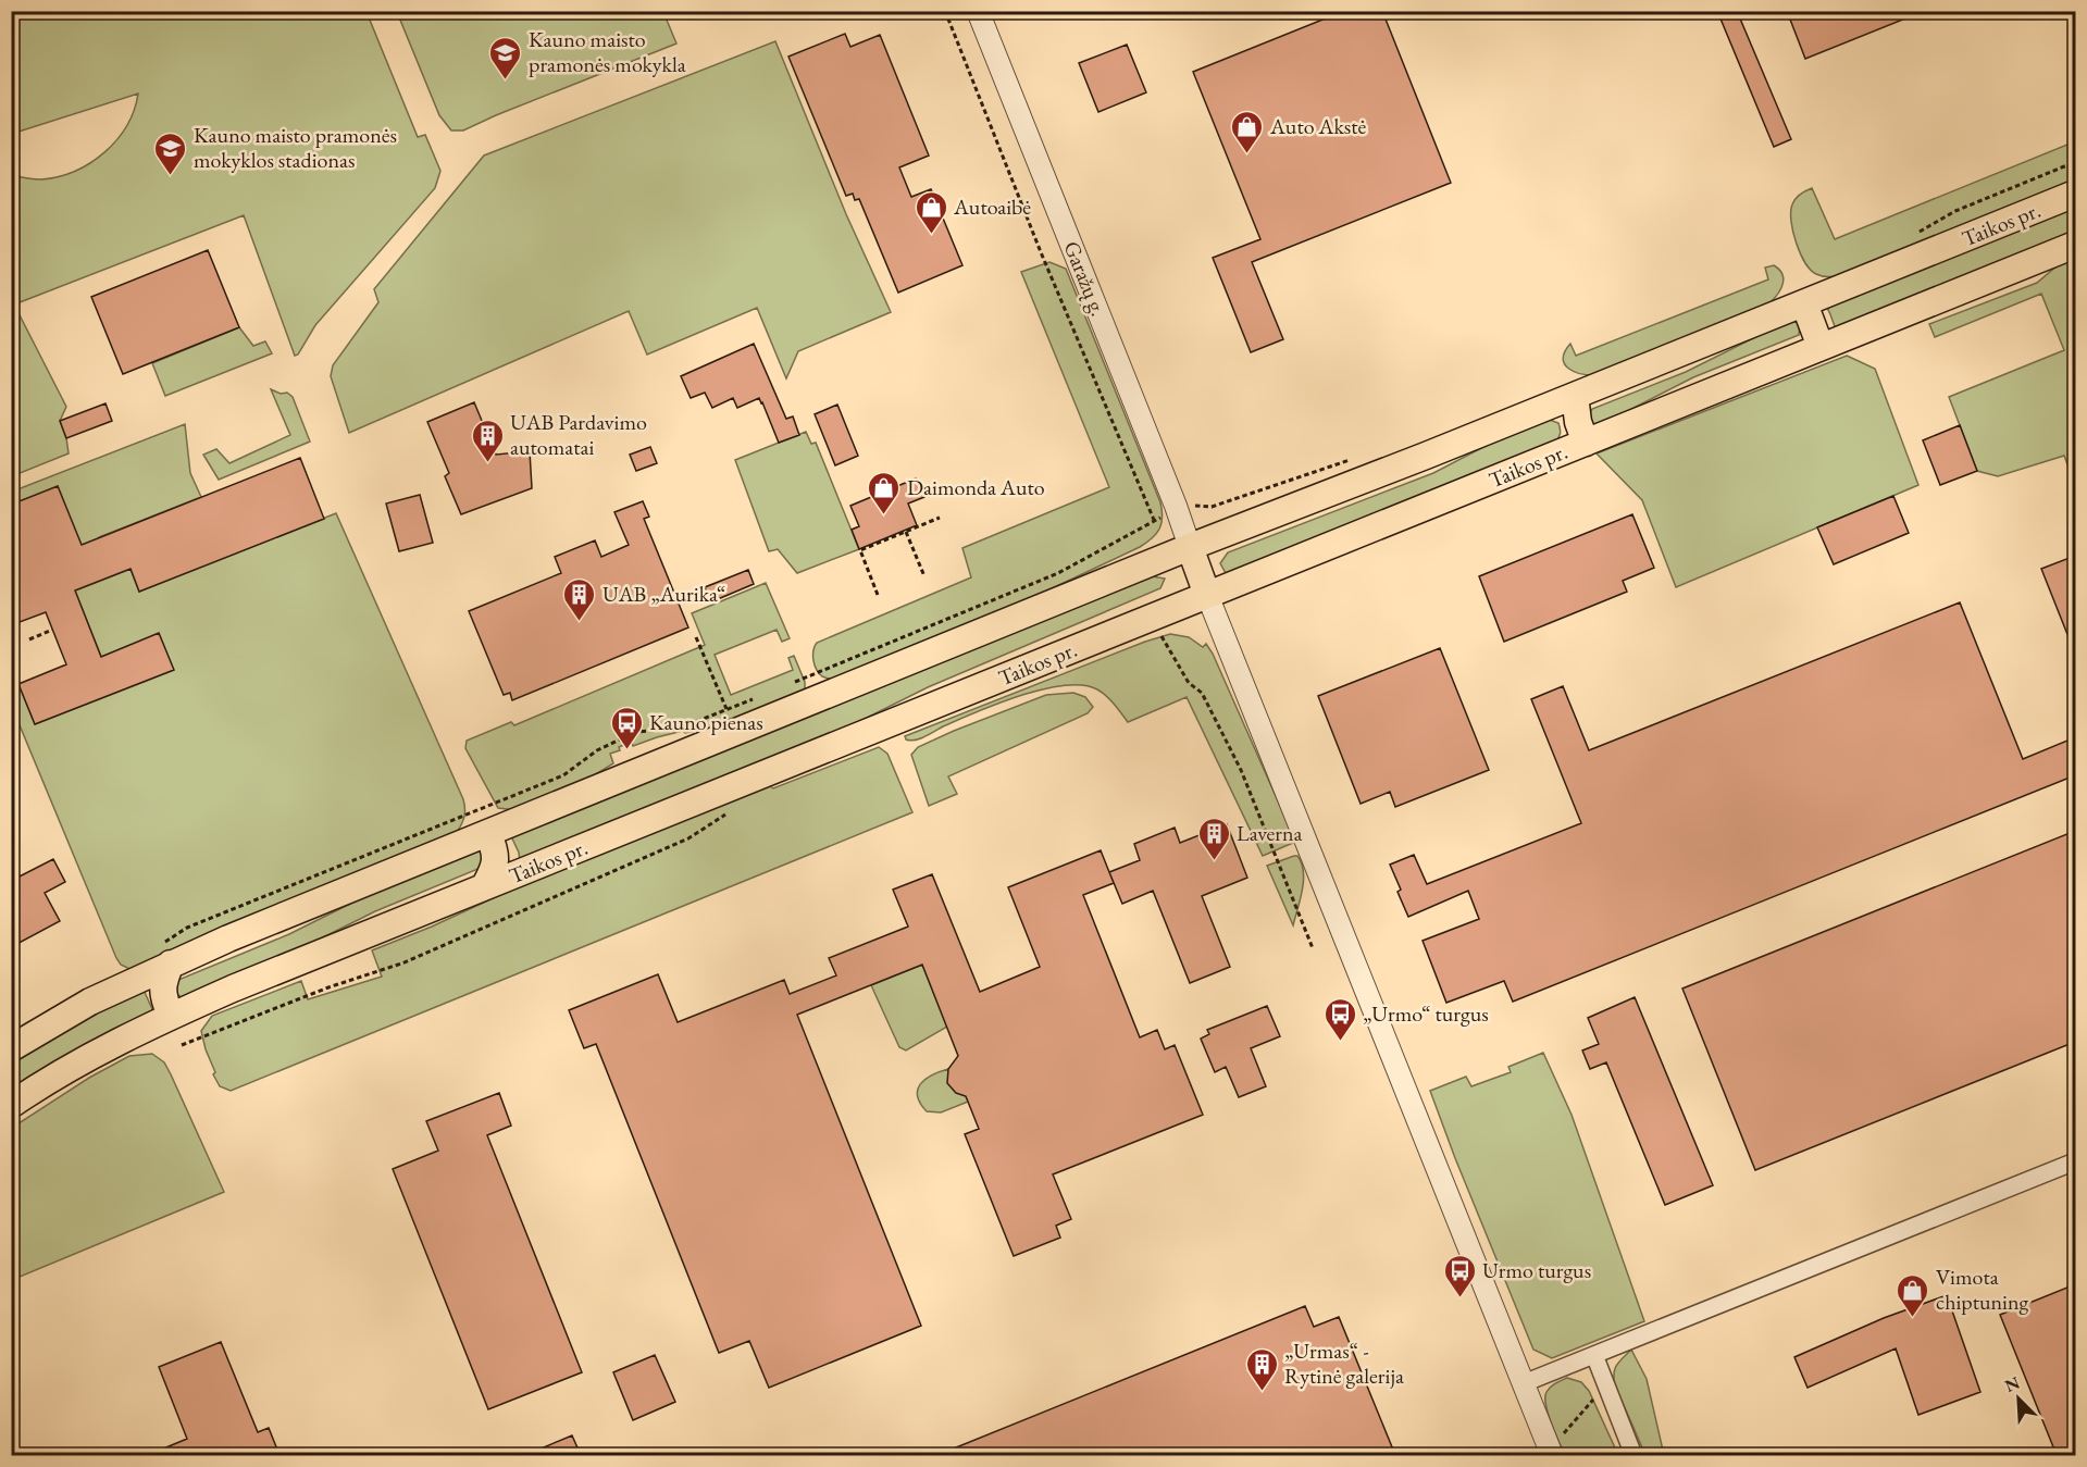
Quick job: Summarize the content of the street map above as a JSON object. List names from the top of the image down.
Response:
{
  "streets": {
    "main road": ["Taikos pr."],
    "street": ["Garažų g."]
  },
  "crossings": [
    ["Taikos pr.", "Garažų g."]
  ],
  "places": {
    "school or university": ["Kauno maisto pramonės mokykla", "Kauno maisto pramonės mokyklos stadionas"],
    "shop": [
      "Auto Akstė",
      "Autoaibė",
      "Daimonda Auto",
      "Vimota chiptuning"
    ],
    "building": [
      "UAB Pardavimo automatai",
      "UAB „Aurika“",
      "Laverna",
      "„Urmas“ - Rytinė galerija"
    ],
    "bus stop": ["Kauno pienas", "„Urmo“ turgus", "Urmo turgus"]
  },
  "north": "top left"
}
